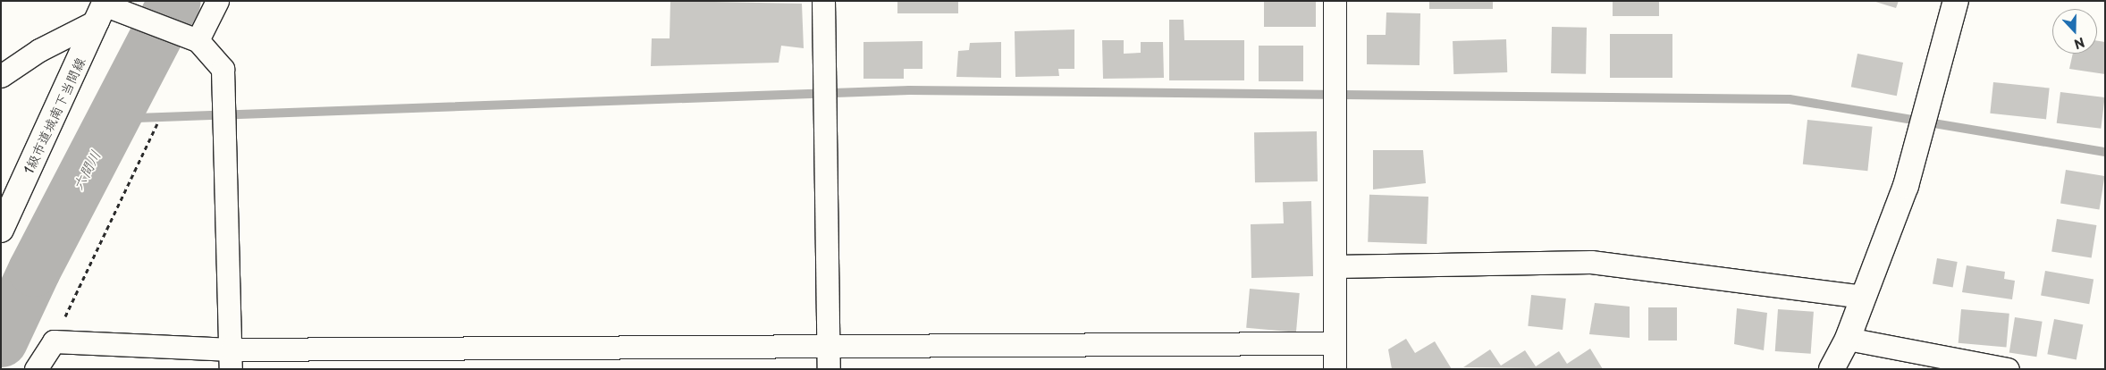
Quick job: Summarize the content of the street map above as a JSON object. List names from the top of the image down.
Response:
{
  "streets": {
    "street": ["1級市道城南下当間線"]
  },
  "water": ["六間川"],
  "north": "bottom"
}
